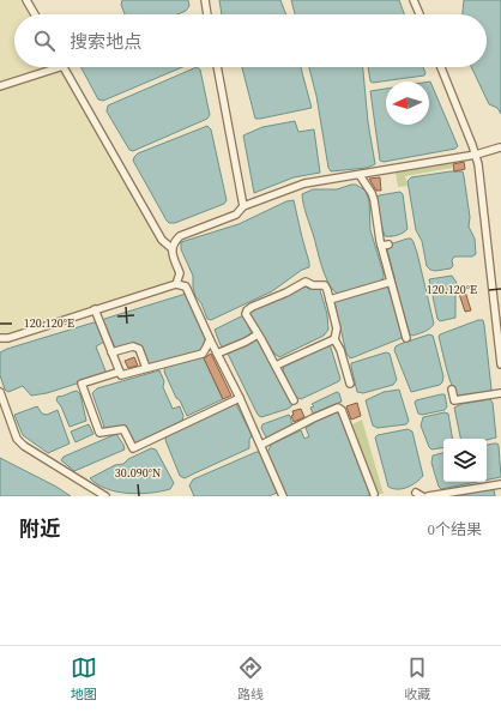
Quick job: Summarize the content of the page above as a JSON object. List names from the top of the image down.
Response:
{
  "north": "left",
  "page": {
    "search": "搜索地点",
    "heading": ["附近", "0个结果"],
    "nav": ["地图", "路线", "收藏"]
  },
  "coordinates": ["120.120°E", "30.090°N"]
}
